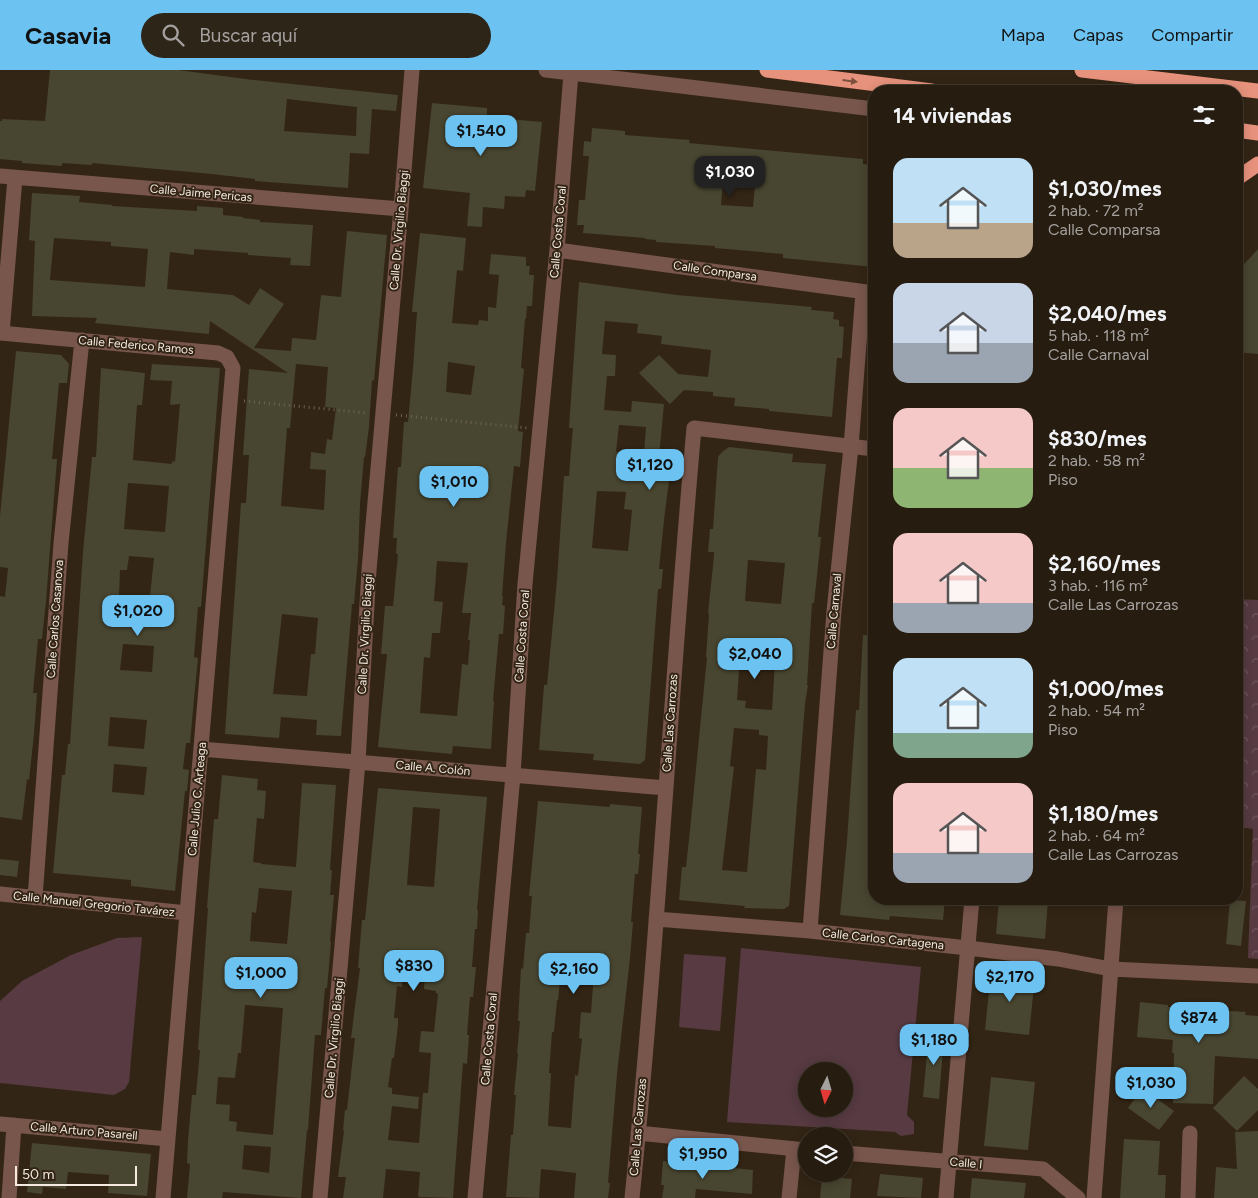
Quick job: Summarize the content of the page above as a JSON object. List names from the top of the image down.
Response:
{
  "streets": {
    "street": [
      "Calle Jaime Pericas",
      "Calle Dr. Virgilio Biaggi",
      "Calle Costa Coral",
      "Calle Comparsa",
      "Calle Federico Ramos",
      "Calle Carnaval",
      "Calle Carlos Casanova",
      "Calle Las Carrozas",
      "Calle A. Colón",
      "Calle Julio C. Arteaga",
      "Calle Manuel Gregorio Tavárez",
      "Calle Carlos Cartagena",
      "Calle Arturo Pasarell",
      "Calle I"
    ]
  },
  "crossings": [
    ["Calle Jaime Pericas", "Calle Dr. Virgilio Biaggi"],
    ["Calle Dr. Virgilio Biaggi", "Calle A. Colón"],
    ["Calle Costa Coral", "Calle Comparsa"],
    ["Calle Costa Coral", "Calle A. Colón"],
    ["Calle Comparsa", "Calle Carnaval"],
    ["Calle Federico Ramos", "Calle Carlos Casanova"],
    ["Calle Federico Ramos", "Calle Julio C. Arteaga"],
    ["Calle Carnaval", "Calle Las Carrozas"],
    ["Calle Carnaval", "Calle Carlos Cartagena"],
    ["Calle Carlos Casanova", "Calle Manuel Gregorio Tavárez"],
    ["Calle Las Carrozas", "Calle A. Colón"],
    ["Calle Las Carrozas", "Calle Carlos Cartagena"],
    ["Calle A. Colón", "Calle Julio C. Arteaga"],
    ["Calle Julio C. Arteaga", "Calle Manuel Gregorio Tavárez"],
    ["Calle Julio C. Arteaga", "Calle Arturo Pasarell"]
  ],
  "scale_bar": "50 m",
  "north": "bottom",
  "page": {
    "header": "Casavia",
    "search": "Buscar aquí",
    "nav": ["Mapa", "Capas", "Compartir"],
    "heading": "14 viviendas",
    "price": [
      "$1,540",
      "$1,030",
      "$1,120",
      "$1,010",
      "$1,020",
      "$2,040",
      "$830",
      "$2,160",
      "$1,000",
      "$2,170",
      "$874",
      "$1,180",
      "$1,030",
      "$1,950"
    ],
    "list": [
      {
        "name": "$1,030/mes",
        "note": "2 hab. · 72 m² · Calle Comparsa"
      },
      {
        "name": "$2,040/mes",
        "note": "5 hab. · 118 m² · Calle Carnaval"
      },
      {
        "name": "$830/mes",
        "note": "2 hab. · 58 m² · Piso"
      },
      {
        "name": "$2,160/mes",
        "note": "3 hab. · 116 m² · Calle Las Carrozas"
      },
      {
        "name": "$1,000/mes",
        "note": "2 hab. · 54 m² · Piso"
      },
      {
        "name": "$1,180/mes",
        "note": "2 hab. · 64 m² · Calle Las Carrozas"
      }
    ],
    "scale": "50 m"
  }
}
